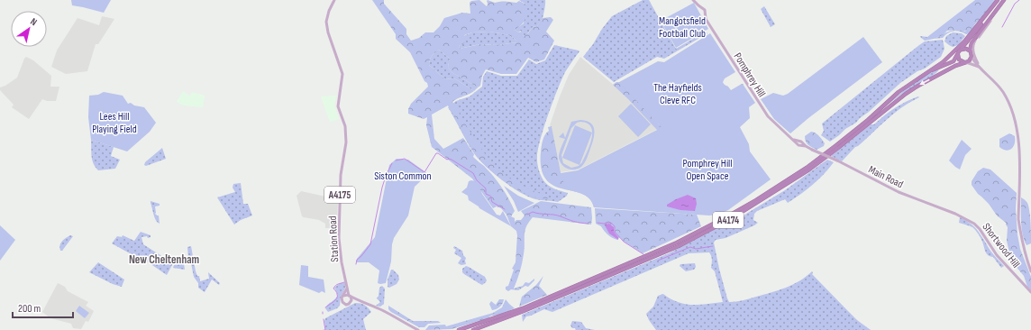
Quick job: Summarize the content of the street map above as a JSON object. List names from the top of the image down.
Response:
{
  "streets": {
    "highway": ["A4174"],
    "main road": [
      "Pomphrey Hill",
      "Main Road",
      "A4175",
      "Station Road",
      "Shortwood Hill"
    ]
  },
  "crossings": [
    ["Pomphrey Hill", "Main Road"],
    ["Main Road", "Shortwood Hill"],
    ["A4175", "Station Road"]
  ],
  "districts": ["New Cheltenham"],
  "parks": [
    "Mangotsfield Football Club",
    "The Hayfields Cleve RFC",
    "Lees Hill Playing Field",
    "Pomphrey Hill Open Space",
    "Siston Common"
  ],
  "scale_bar": "200 m",
  "north": "top right"
}
